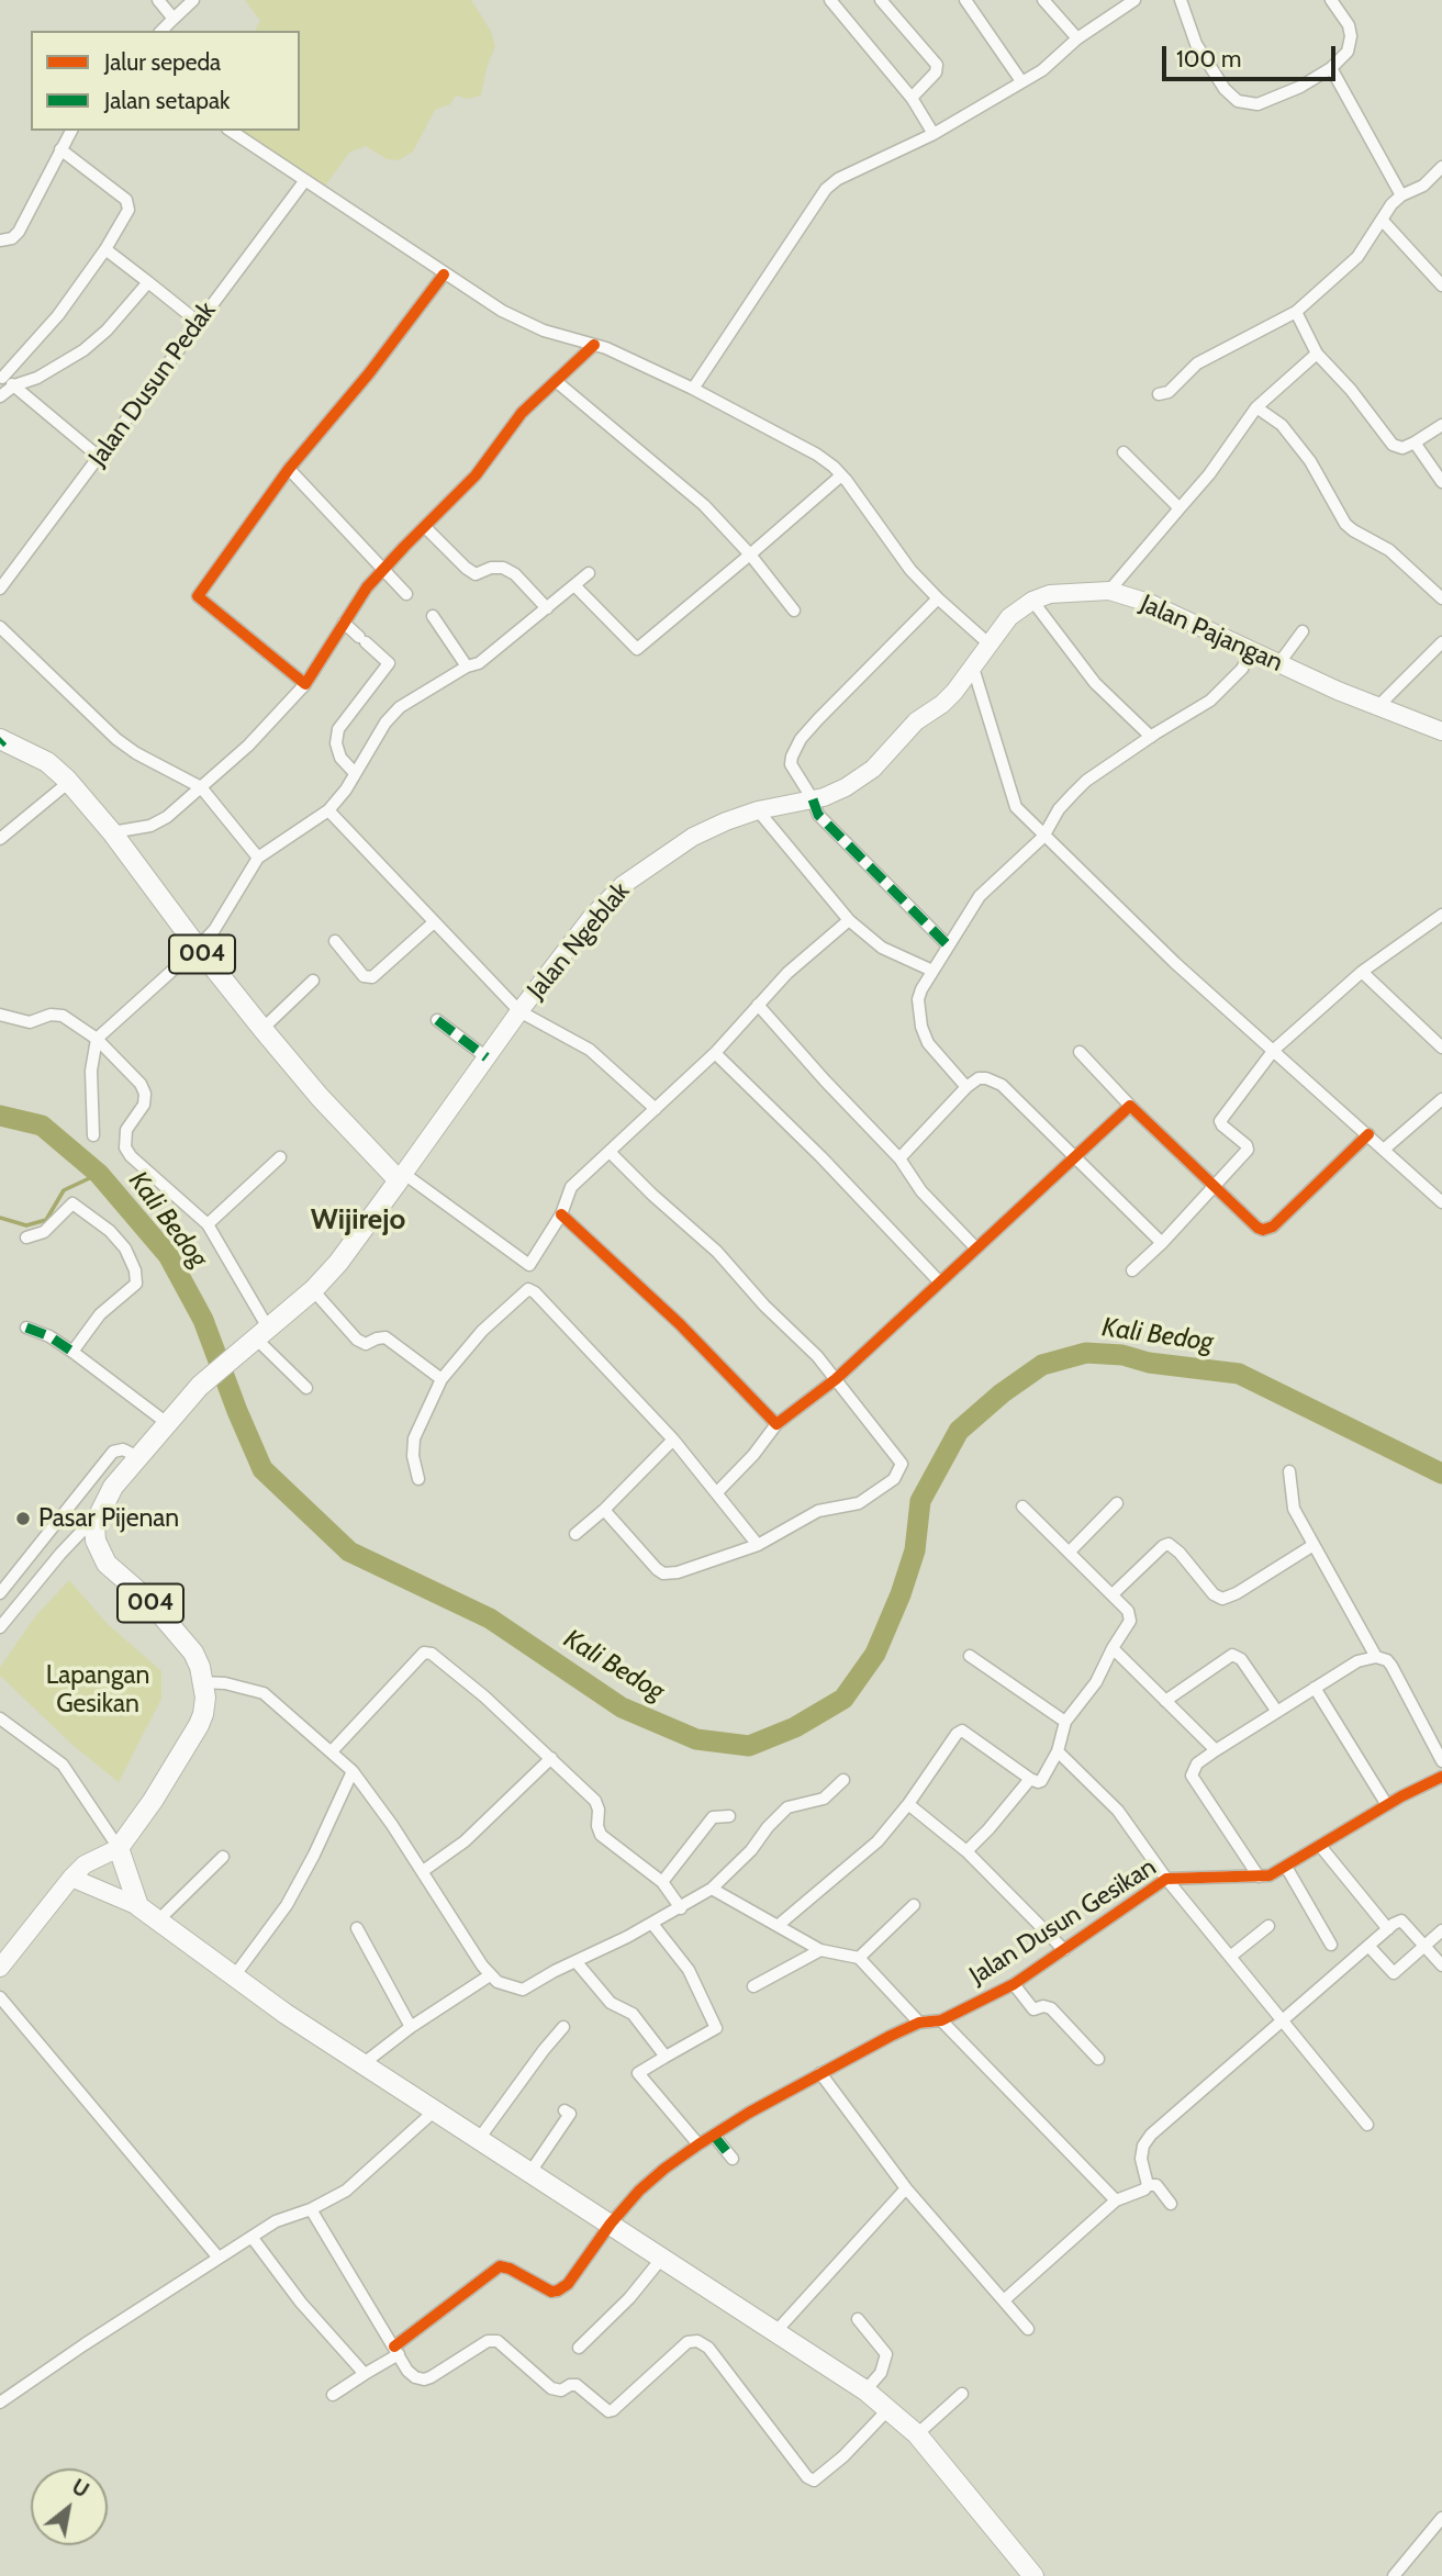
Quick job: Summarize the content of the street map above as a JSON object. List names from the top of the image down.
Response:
{
  "streets": {
    "main road": ["Jalan Pajangan", "Jalan Ngeblak", "004"],
    "street": ["Jalan Dusun Pedak", "Jalan Dusun Gesikan"]
  },
  "crossings": [
    ["Jalan Pajangan", "Jalan Ngeblak"],
    ["Jalan Ngeblak", "004"]
  ],
  "districts": ["Wijirejo"],
  "water": ["Kali Bedog"],
  "parks": ["Lapangan Gesikan"],
  "places": ["Pasar Pijenan"],
  "legend": ["Jalur sepeda", "Jalan setapak"],
  "scale_bar": "100 m",
  "north": "top right"
}
